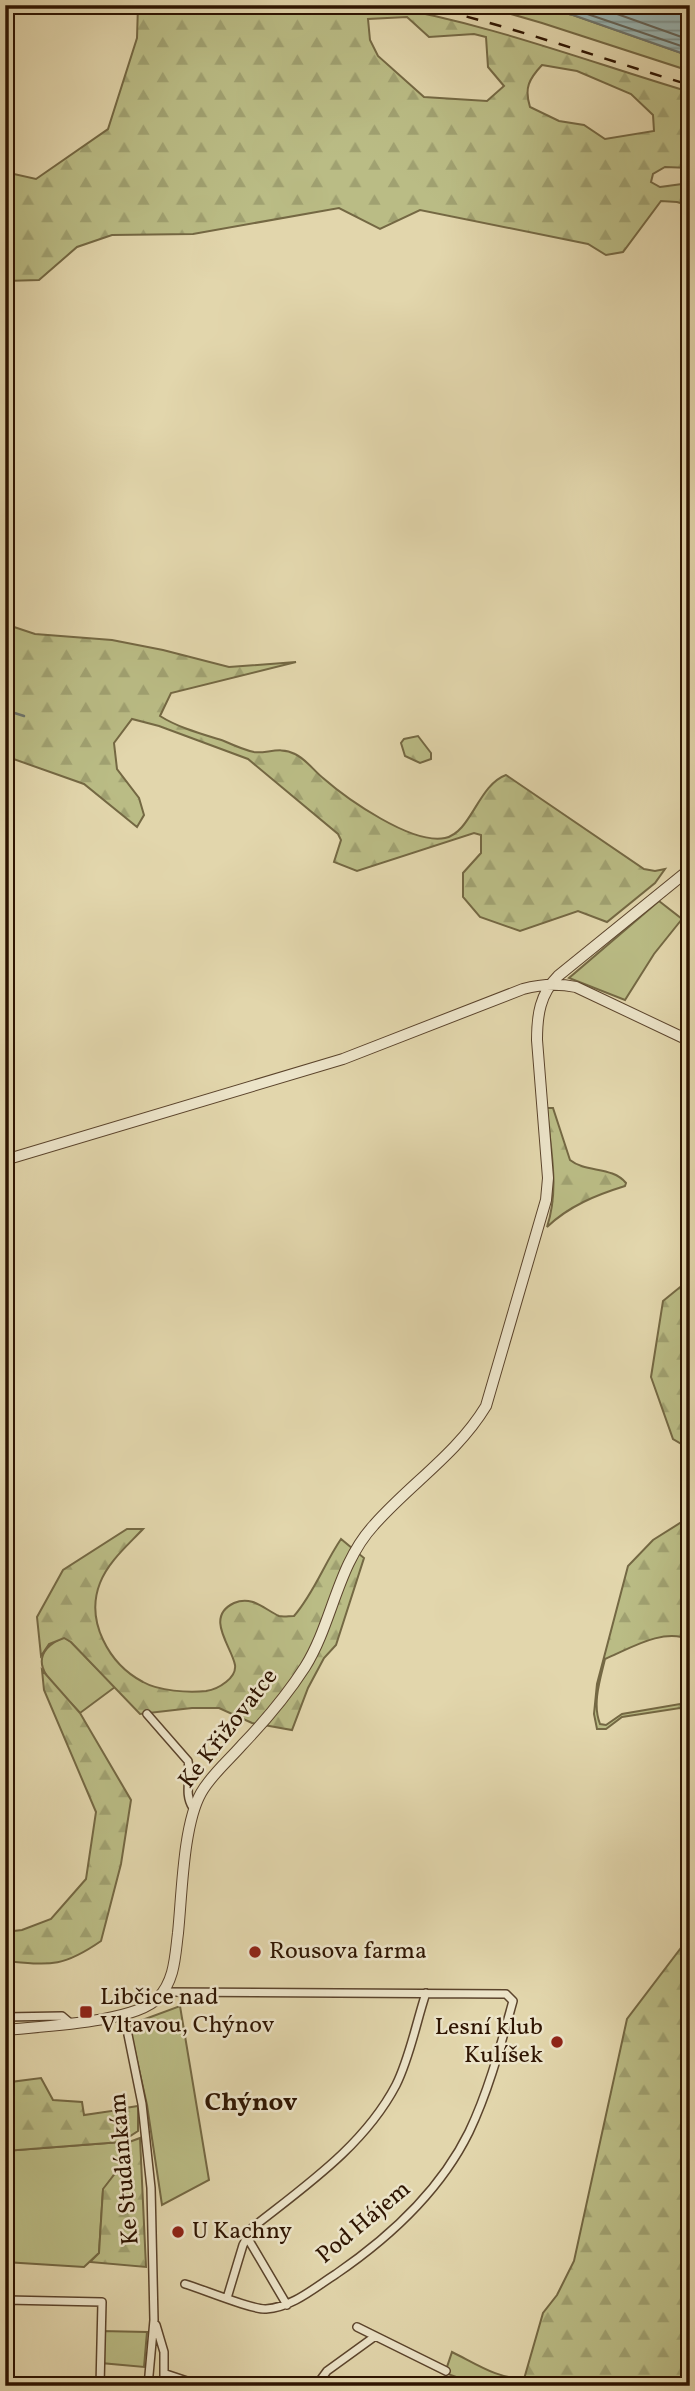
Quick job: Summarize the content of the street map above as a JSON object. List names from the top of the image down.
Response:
{
  "streets": {
    "street": ["Ke Křižovatce", "Ke Studánkám", "Pod Hájem"]
  },
  "districts": ["Chýnov"],
  "places": {
    "other": ["Rousova farma", "Lesní klub Kulíšek", "U Kachny"],
    "transit": ["Libčice nad Vltavou, Chýnov"]
  }
}
